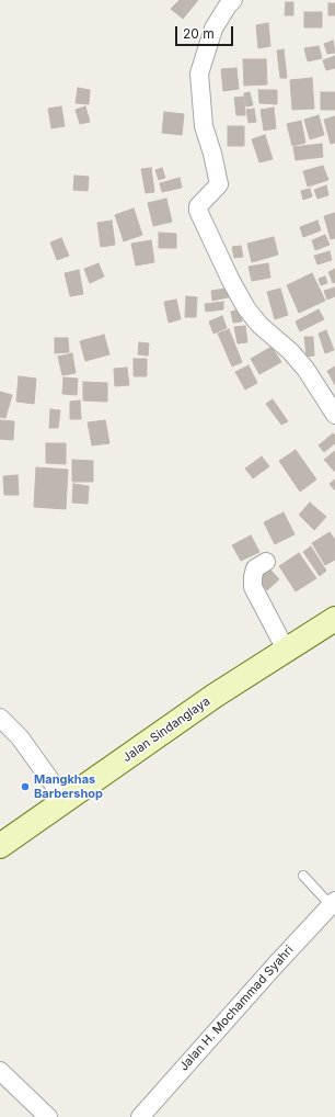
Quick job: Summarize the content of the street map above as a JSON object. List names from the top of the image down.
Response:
{
  "streets": {
    "street": ["Jalan Sindanglaya", "Jalan H. Mochammad Syahri"]
  },
  "places": ["Mangkhas Barbershop"],
  "scale_bar": "20 m"
}
